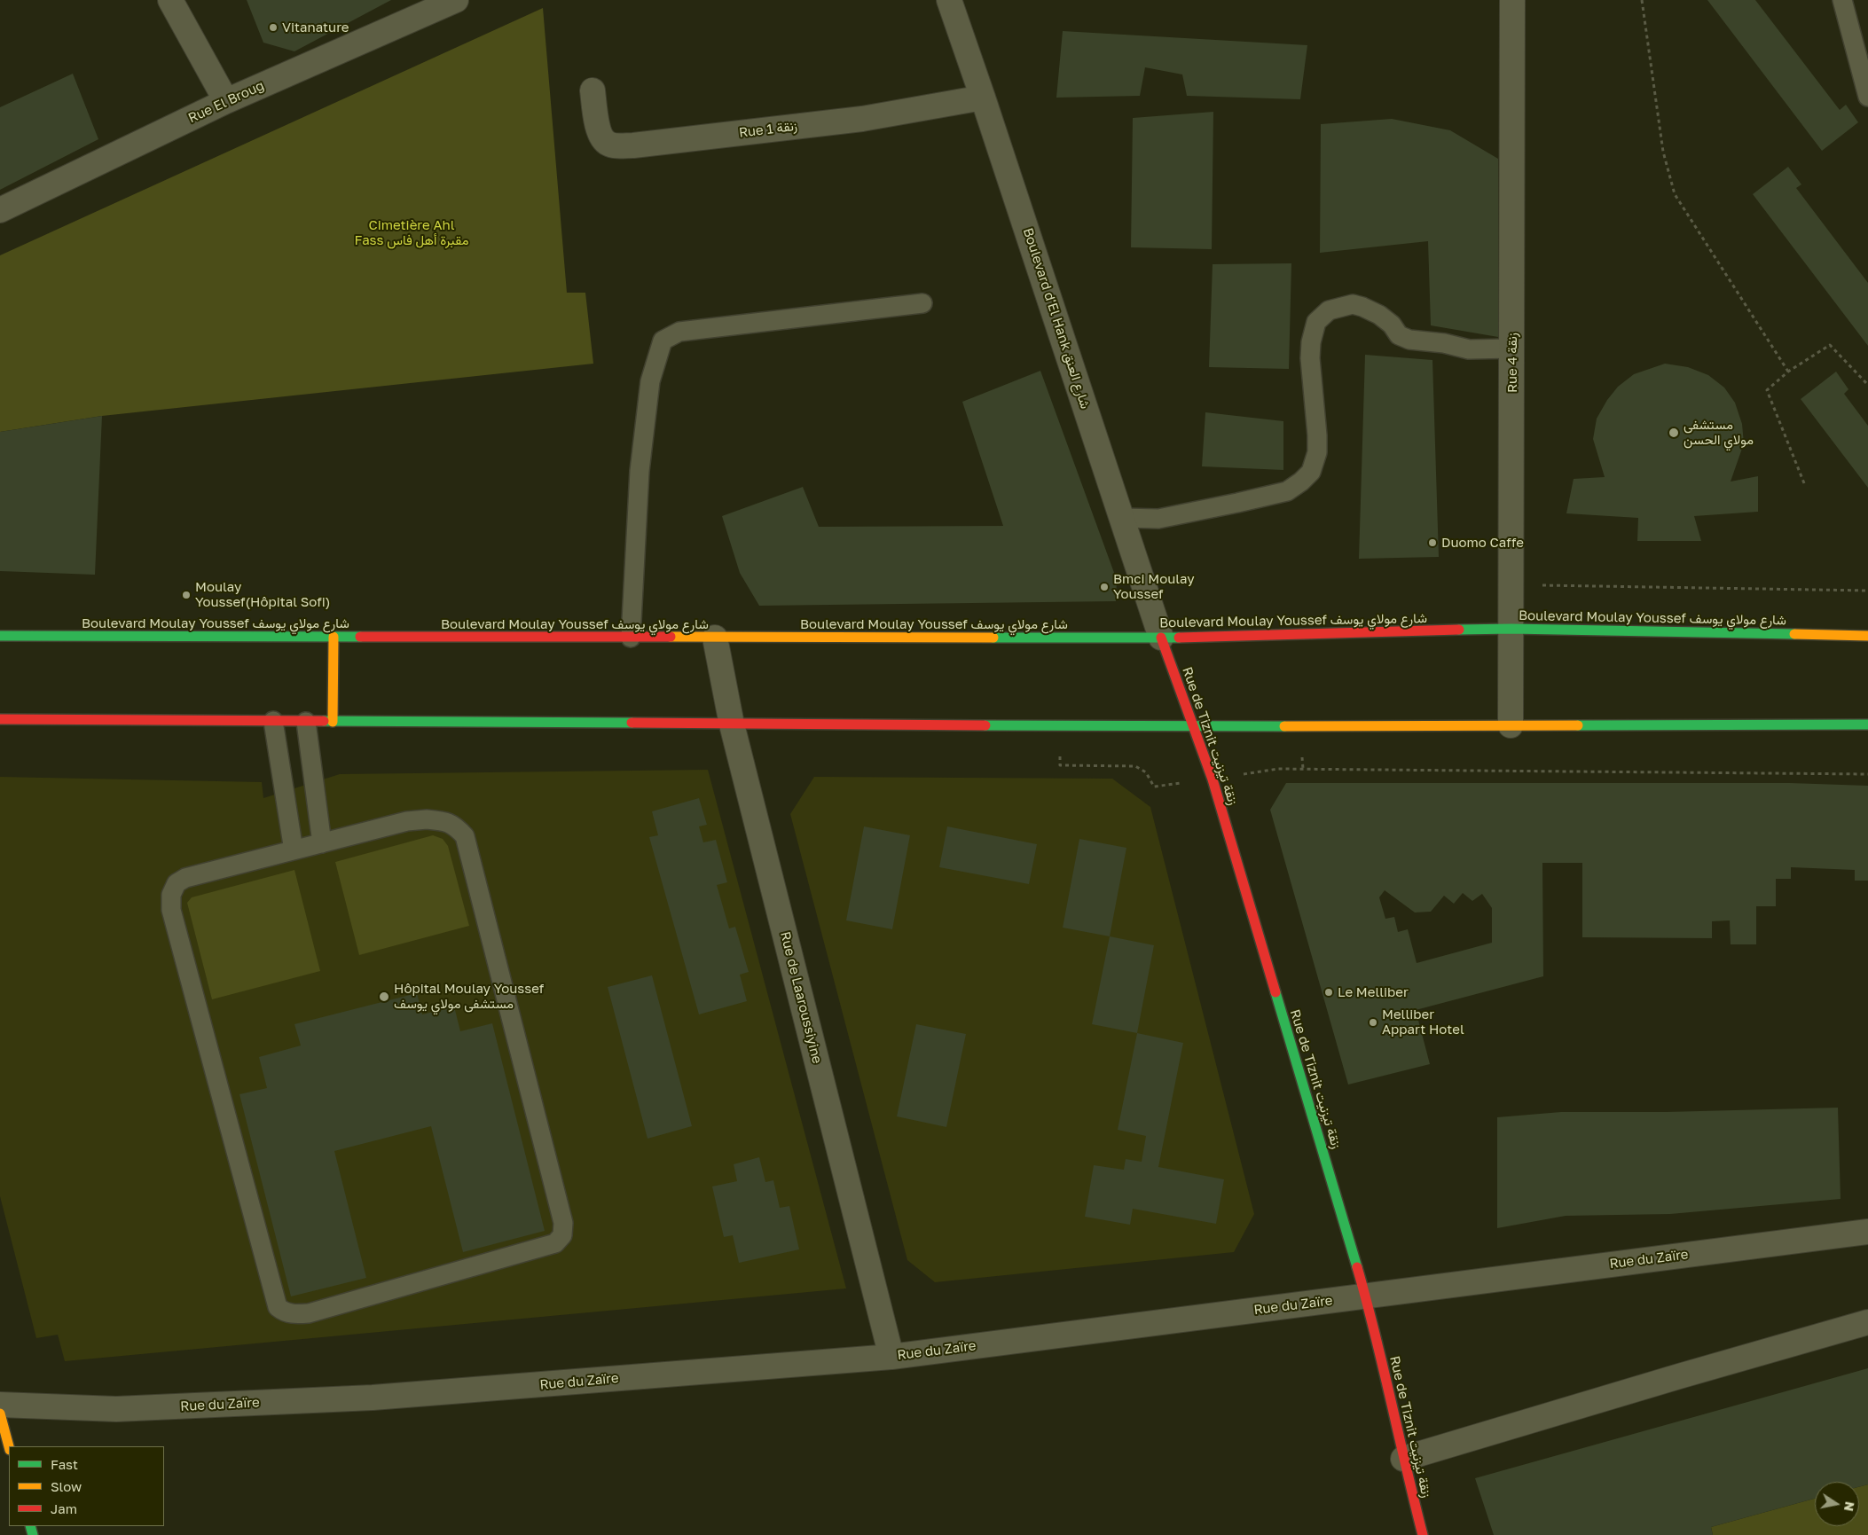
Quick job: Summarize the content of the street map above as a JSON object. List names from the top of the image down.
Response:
{
  "streets": {
    "main road": ["Boulevard Moulay Youssef شارع مولاي يوسف", "Rue de Tiznit زنقة تيزنيت"],
    "street": [
      "Rue El Broug",
      "Rue 1 زنقة",
      "Boulevard d'El Hank شارع العنق",
      "Rue 4 زنقة",
      "Rue de Laaroussiyine",
      "Rue du Zaïre"
    ]
  },
  "crossings": [
    ["Rue 1 زنقة", "Boulevard d'El Hank شارع العنق"],
    ["Boulevard d'El Hank شارع العنق", "Boulevard Moulay Youssef شارع مولاي يوسف"],
    ["Boulevard d'El Hank شارع العنق", "Rue de Tiznit زنقة تيزنيت"],
    ["Rue 4 زنقة", "Boulevard Moulay Youssef شارع مولاي يوسف"],
    ["Boulevard Moulay Youssef شارع مولاي يوسف", "Rue de Tiznit زنقة تيزنيت"],
    ["Boulevard Moulay Youssef شارع مولاي يوسف", "Rue de Laaroussiyine"],
    ["Rue de Tiznit زنقة تيزنيت", "Rue du Zaïre"],
    ["Rue de Laaroussiyine", "Rue du Zaïre"]
  ],
  "parks": ["Cimetière Ahl Fass مقبرة أهل فاس"],
  "places": [
    "Vitanature",
    "مستشفى مولاي الحسن",
    "Duomo Caffe",
    "Bmci Moulay Youssef",
    "Moulay Youssef(Hôpital Sofi)",
    "Le Melliber",
    "Hôpital Moulay Youssef مستشفى مولاي يوسف",
    "Melliber Appart Hotel"
  ],
  "legend": ["Fast", "Slow", "Jam"],
  "north": "right"
}
